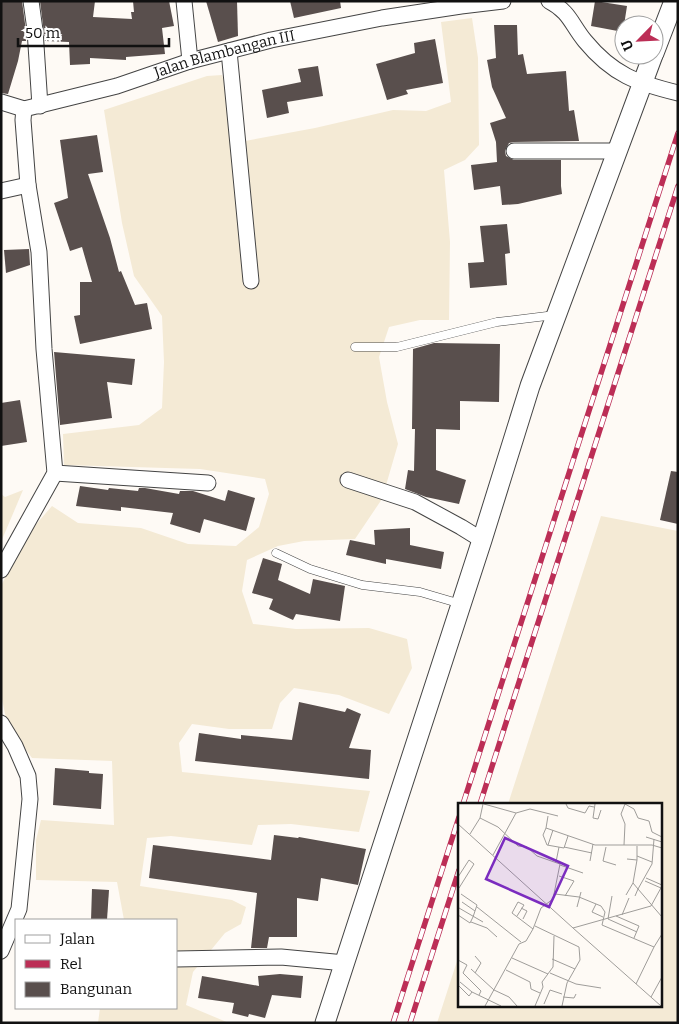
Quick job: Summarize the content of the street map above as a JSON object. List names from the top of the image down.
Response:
{
  "streets": {
    "street": ["Jalan Blambangan III"]
  },
  "legend": ["Jalan", "Rel", "Bangunan"],
  "scale_bar": "50 m",
  "north": "bottom left"
}
